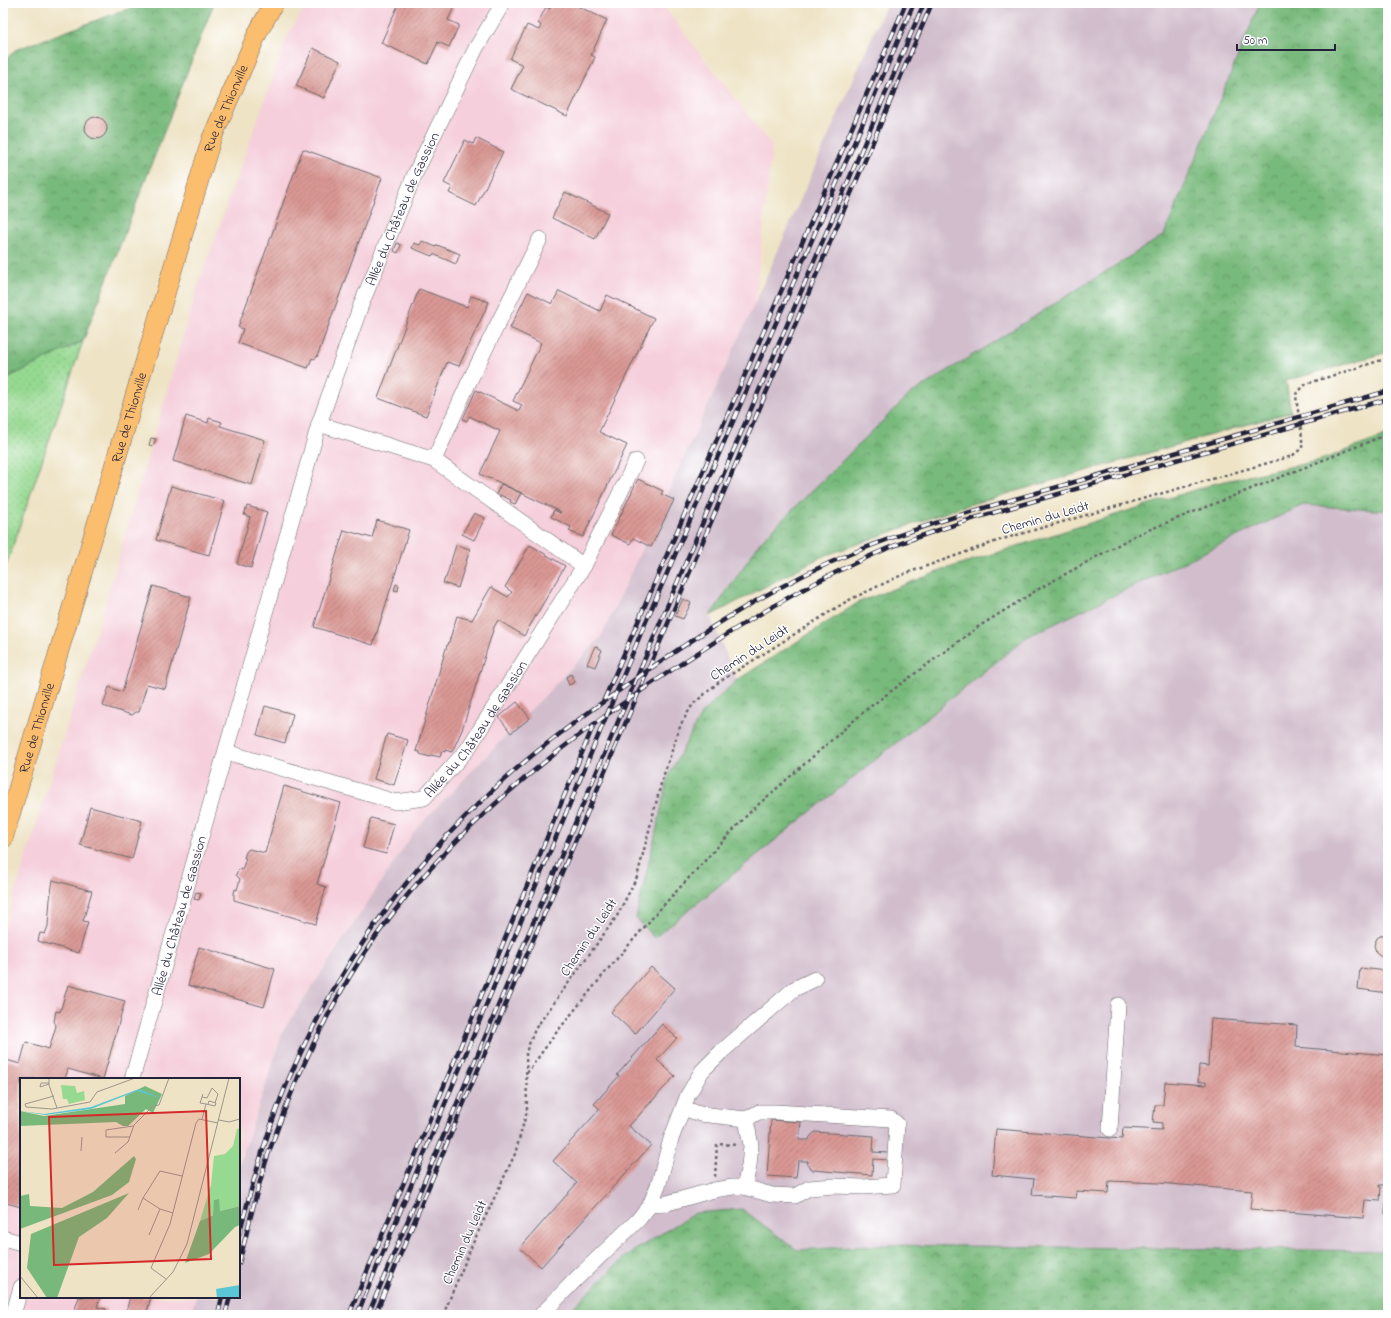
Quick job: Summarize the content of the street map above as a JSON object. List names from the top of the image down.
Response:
{
  "streets": {
    "main road": ["Rue de Thionville"],
    "street": ["Allée du Château de Gassion"],
    "path": ["Chemin du Leidt"]
  },
  "scale_bar": "50 m"
}
